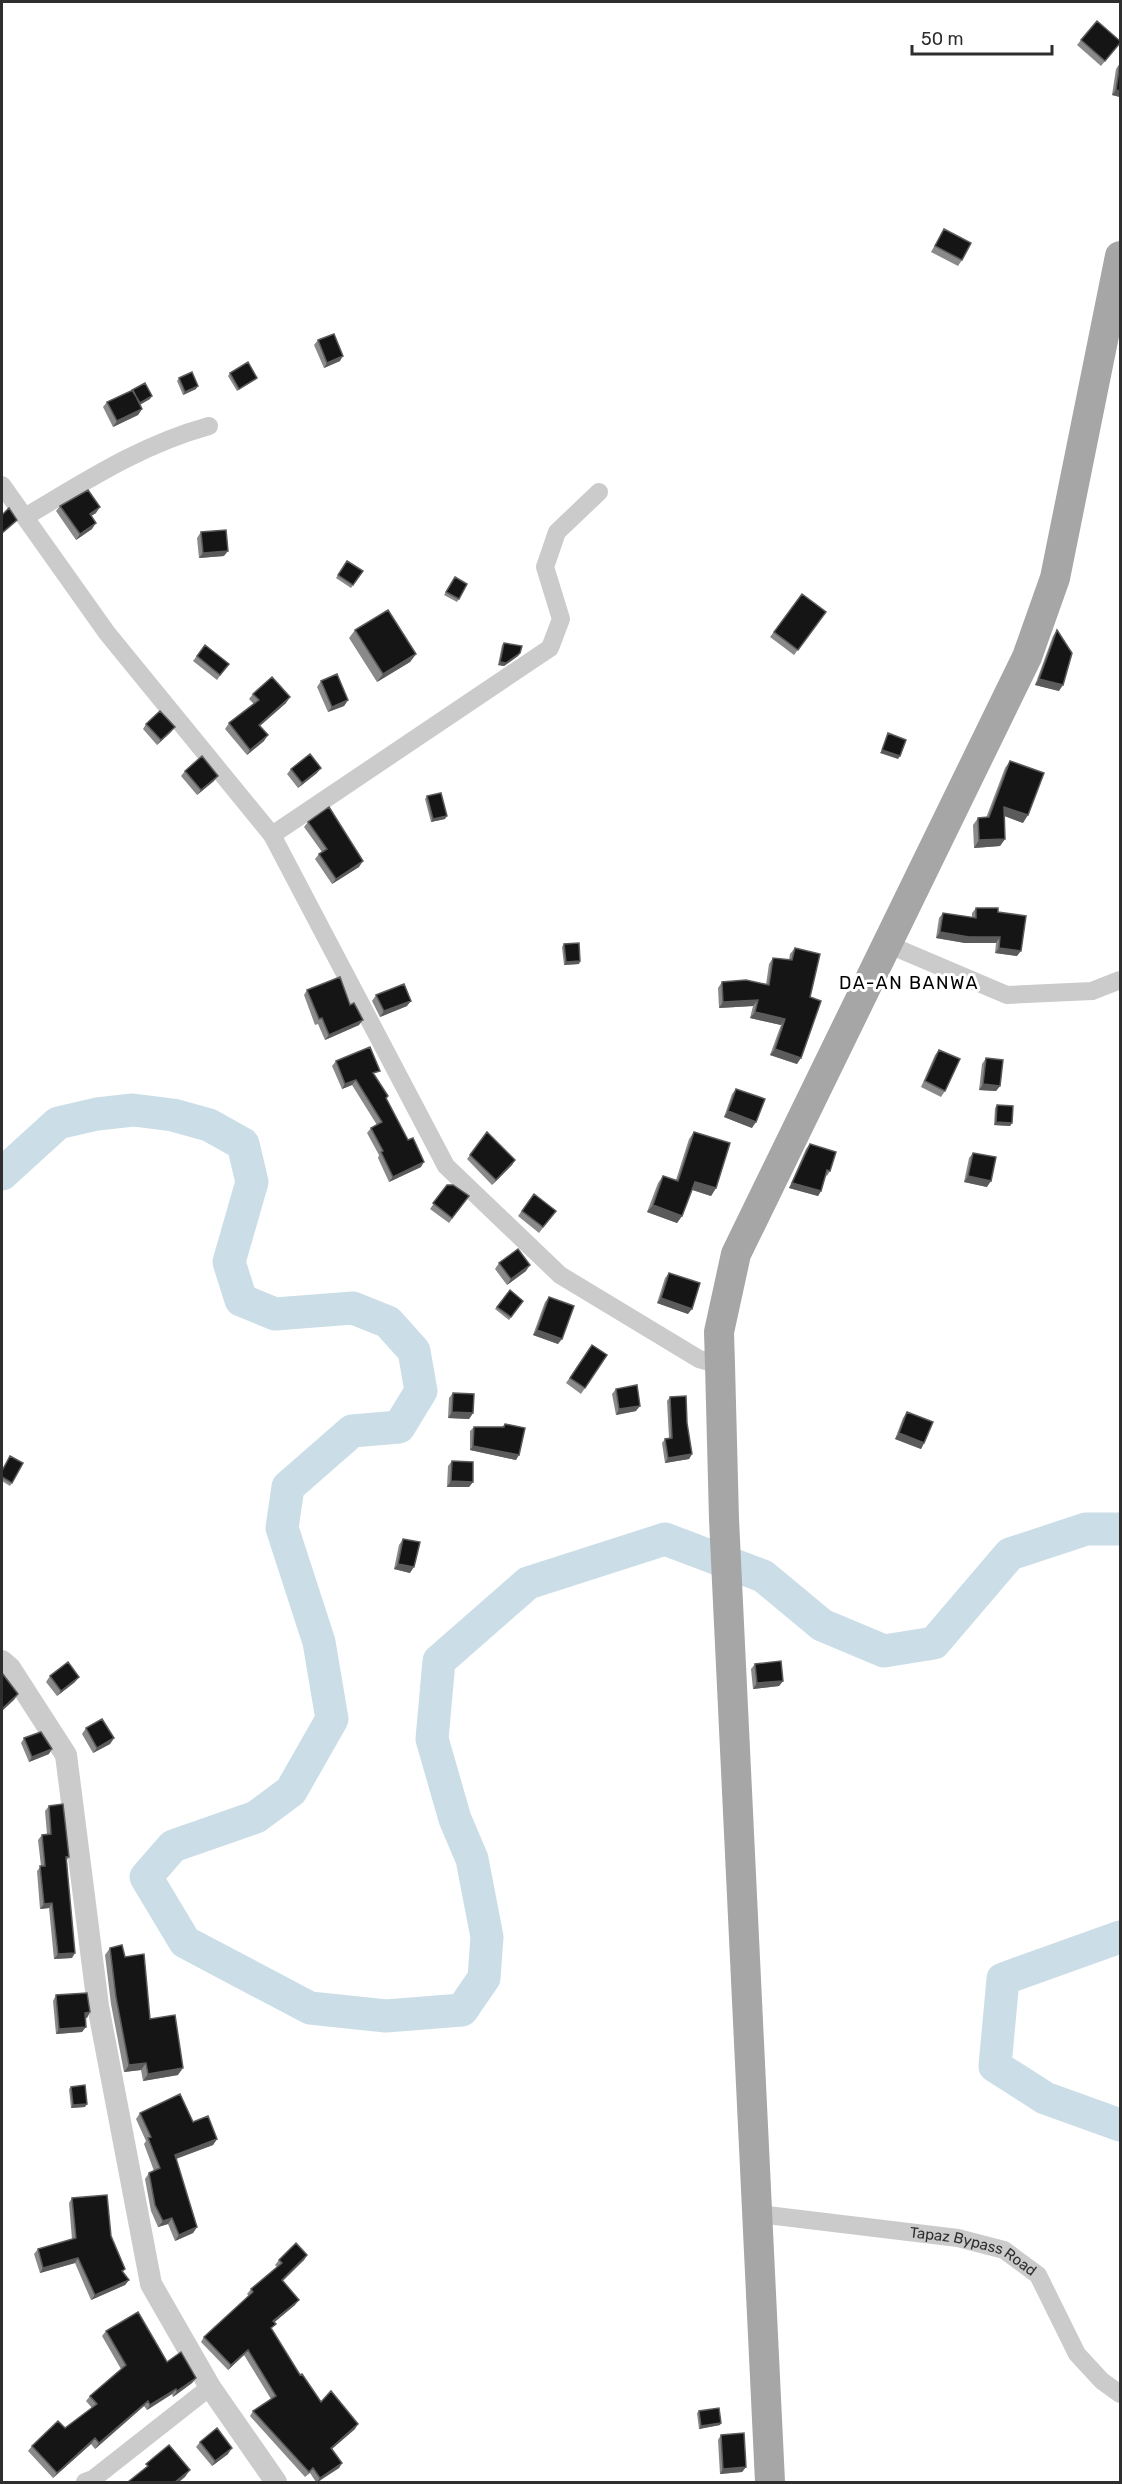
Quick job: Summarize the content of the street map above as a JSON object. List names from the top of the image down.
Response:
{
  "streets": {
    "street": ["Tapaz Bypass Road"]
  },
  "districts": ["DA-AN BANWA"],
  "scale_bar": "50 m"
}
